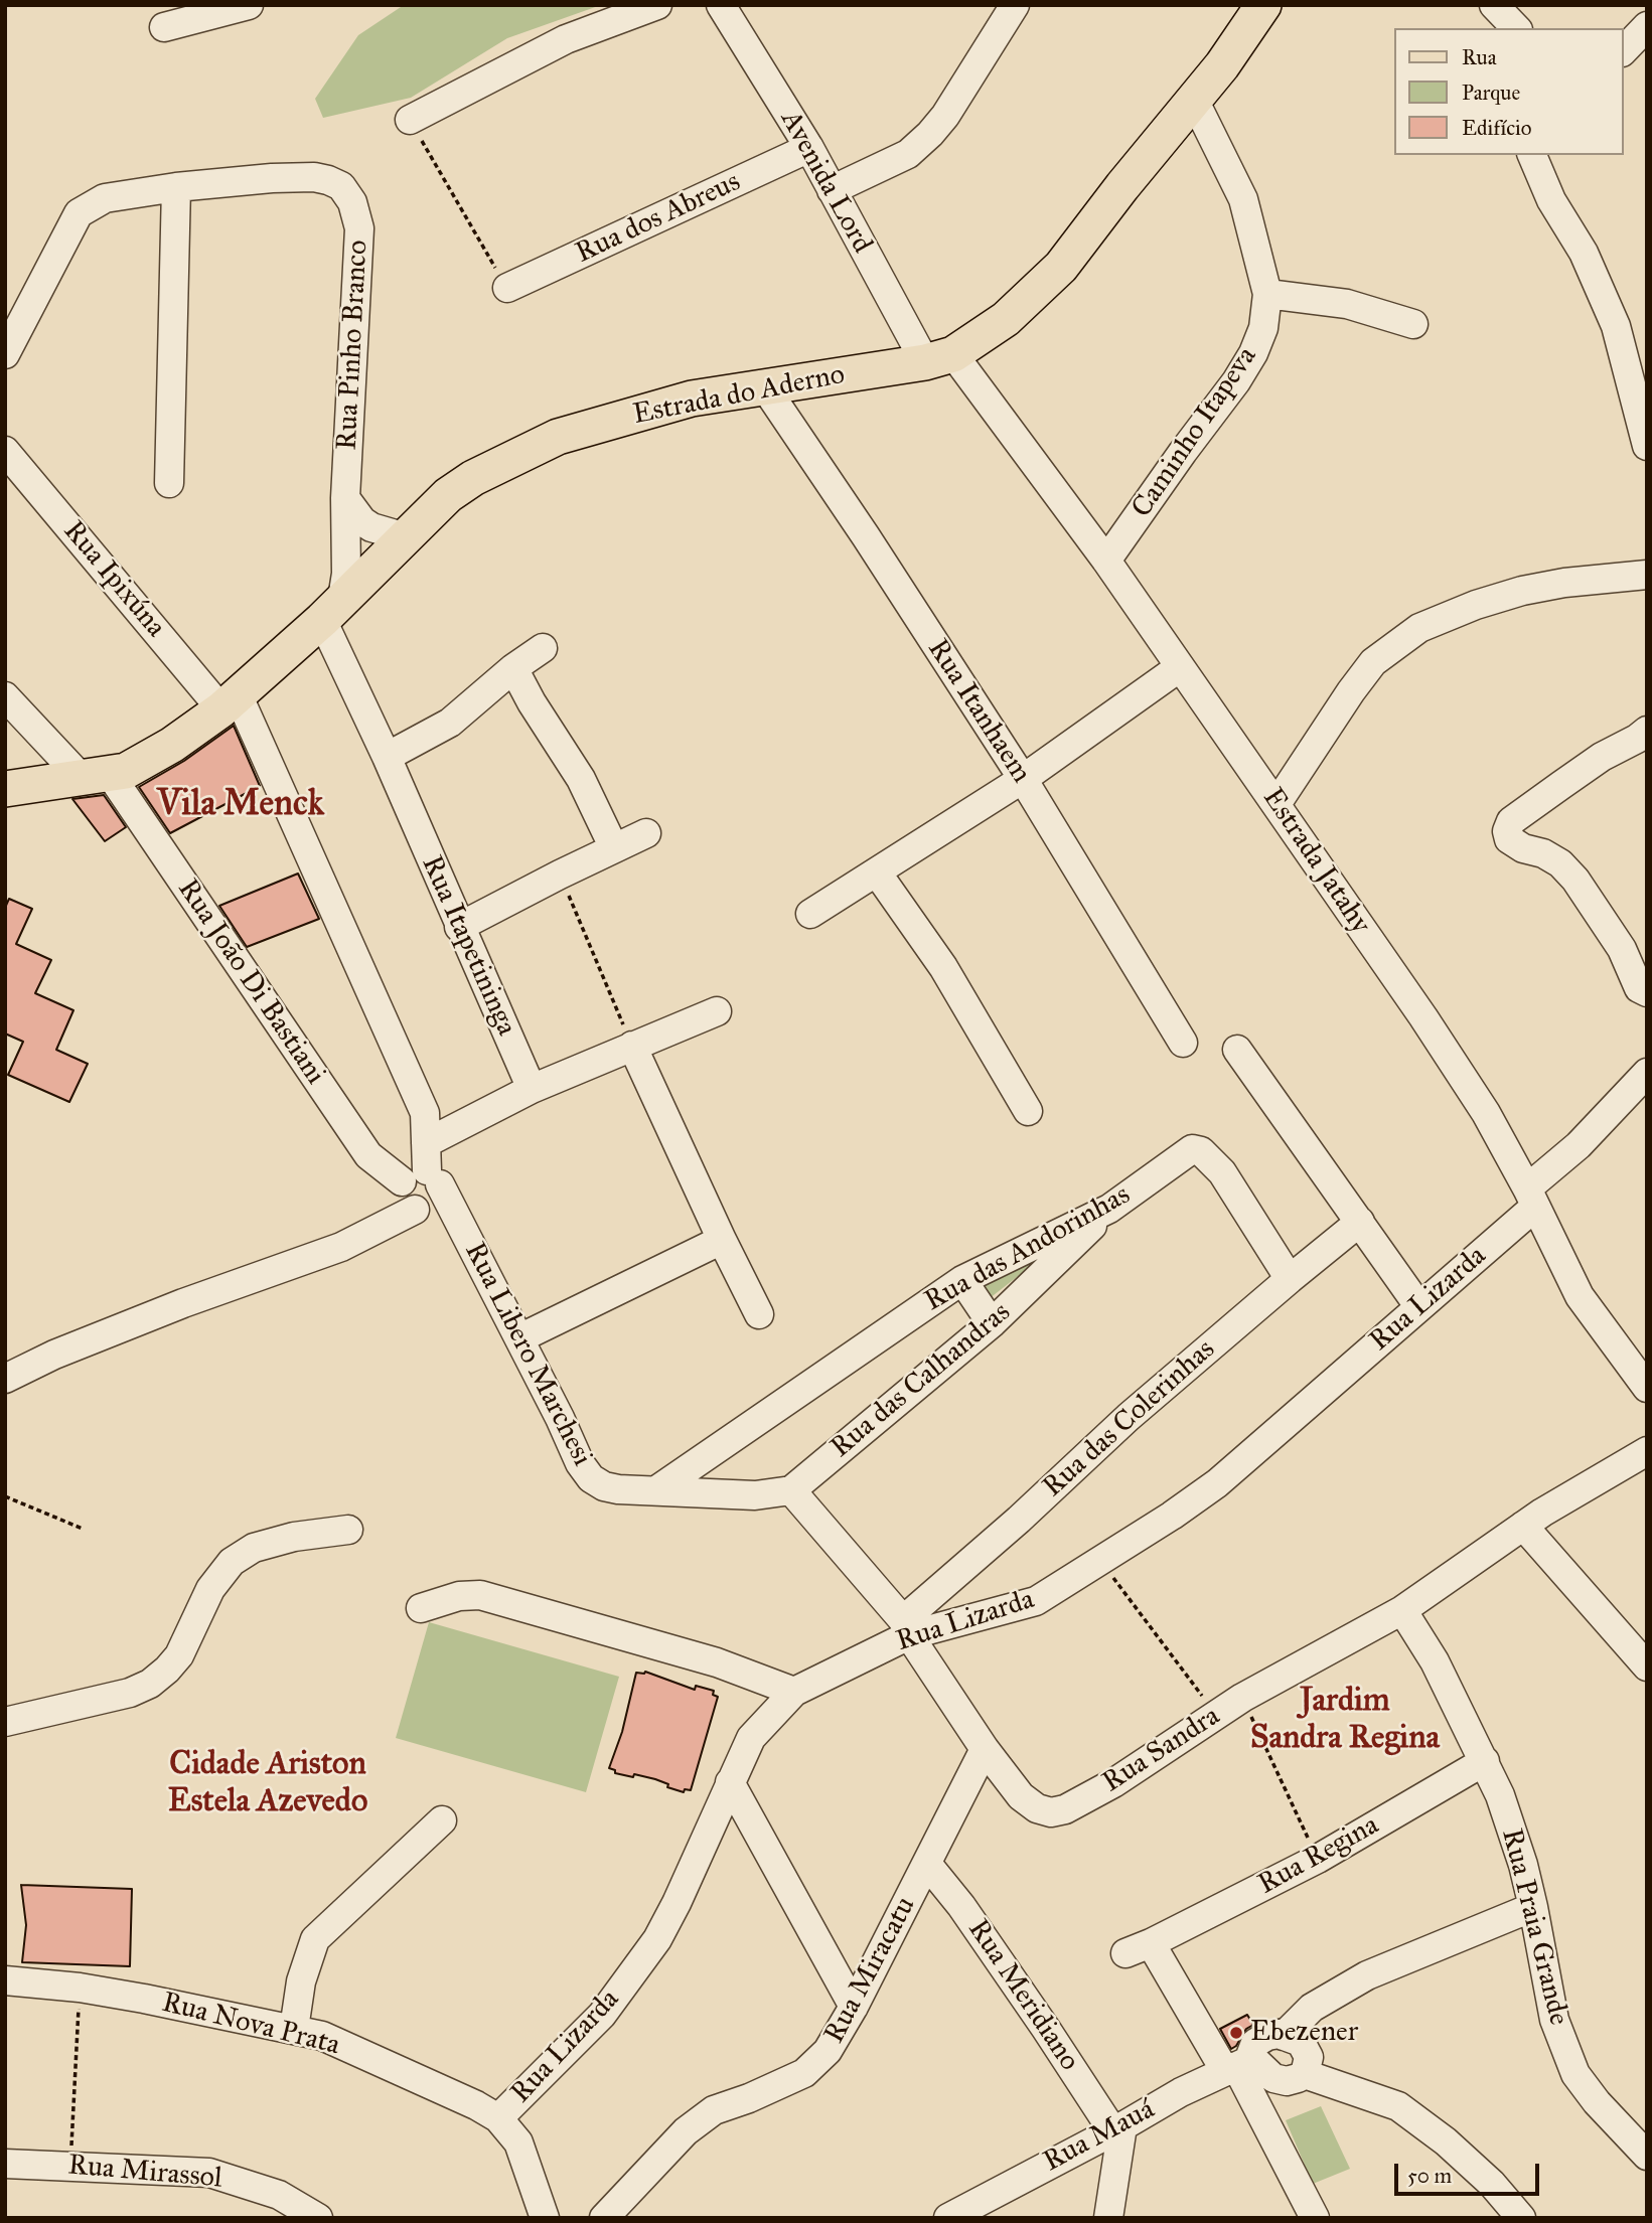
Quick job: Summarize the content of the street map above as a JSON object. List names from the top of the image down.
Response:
{
  "streets": {
    "main road": ["Estrada do Aderno"],
    "street": [
      "Avenida Lord",
      "Rua dos Abreus",
      "Rua Pinho Branco",
      "Caminho Itapeva",
      "Rua Ipixúna",
      "Rua Itanhaem",
      "Estrada Jatahy",
      "Rua Itapetininga",
      "Rua João Di Bastiani",
      "Rua das Andorinhas",
      "Rua Lizarda",
      "Rua Libero Marchesi",
      "Rua das Calhandras",
      "Rua das Colerinhas",
      "Rua Sandra",
      "Rua Regina",
      "Rua Praia Grande",
      "Rua Miracatu",
      "Rua Meridiano",
      "Rua Nova Prata",
      "Rua Mauá",
      "Rua Mirassol"
    ]
  },
  "crossings": [
    ["Avenida Lord", "Rua dos Abreus"],
    ["Avenida Lord", "Estrada do Aderno"],
    ["Avenida Lord", "Estrada Jatahy"],
    ["Rua Pinho Branco", "Estrada do Aderno"],
    ["Rua Pinho Branco", "Rua Itapetininga"],
    ["Estrada do Aderno", "Caminho Itapeva"],
    ["Estrada do Aderno", "Rua Ipixúna"],
    ["Estrada do Aderno", "Rua Itanhaem"],
    ["Estrada do Aderno", "Estrada Jatahy"],
    ["Estrada do Aderno", "Rua Itapetininga"],
    ["Estrada do Aderno", "Rua João Di Bastiani"],
    ["Estrada do Aderno", "Rua Libero Marchesi"],
    ["Caminho Itapeva", "Estrada Jatahy"],
    ["Rua Ipixúna", "Rua Libero Marchesi"],
    ["Estrada Jatahy", "Rua Lizarda"],
    ["Rua João Di Bastiani", "Rua Libero Marchesi"],
    ["Rua das Andorinhas", "Rua Libero Marchesi"],
    ["Rua das Andorinhas", "Rua das Calhandras"],
    ["Rua das Andorinhas", "Rua das Colerinhas"],
    ["Rua Lizarda", "Rua das Colerinhas"],
    ["Rua Lizarda", "Rua Sandra"],
    ["Rua Lizarda", "Rua Nova Prata"],
    ["Rua Libero Marchesi", "Rua das Calhandras"],
    ["Rua das Colerinhas", "Rua Sandra"],
    ["Rua Sandra", "Rua Praia Grande"],
    ["Rua Sandra", "Rua Miracatu"],
    ["Rua Regina", "Rua Praia Grande"],
    ["Rua Regina", "Rua Mauá"],
    ["Rua Miracatu", "Rua Meridiano"],
    ["Rua Meridiano", "Rua Mauá"]
  ],
  "districts": ["Vila Menck", "Jardim Sandra Regina", "Cidade Ariston Estela Azevedo"],
  "places": ["Ebezener"],
  "legend": ["Rua", "Parque", "Edifício"],
  "scale_bar": "50 m"
}
